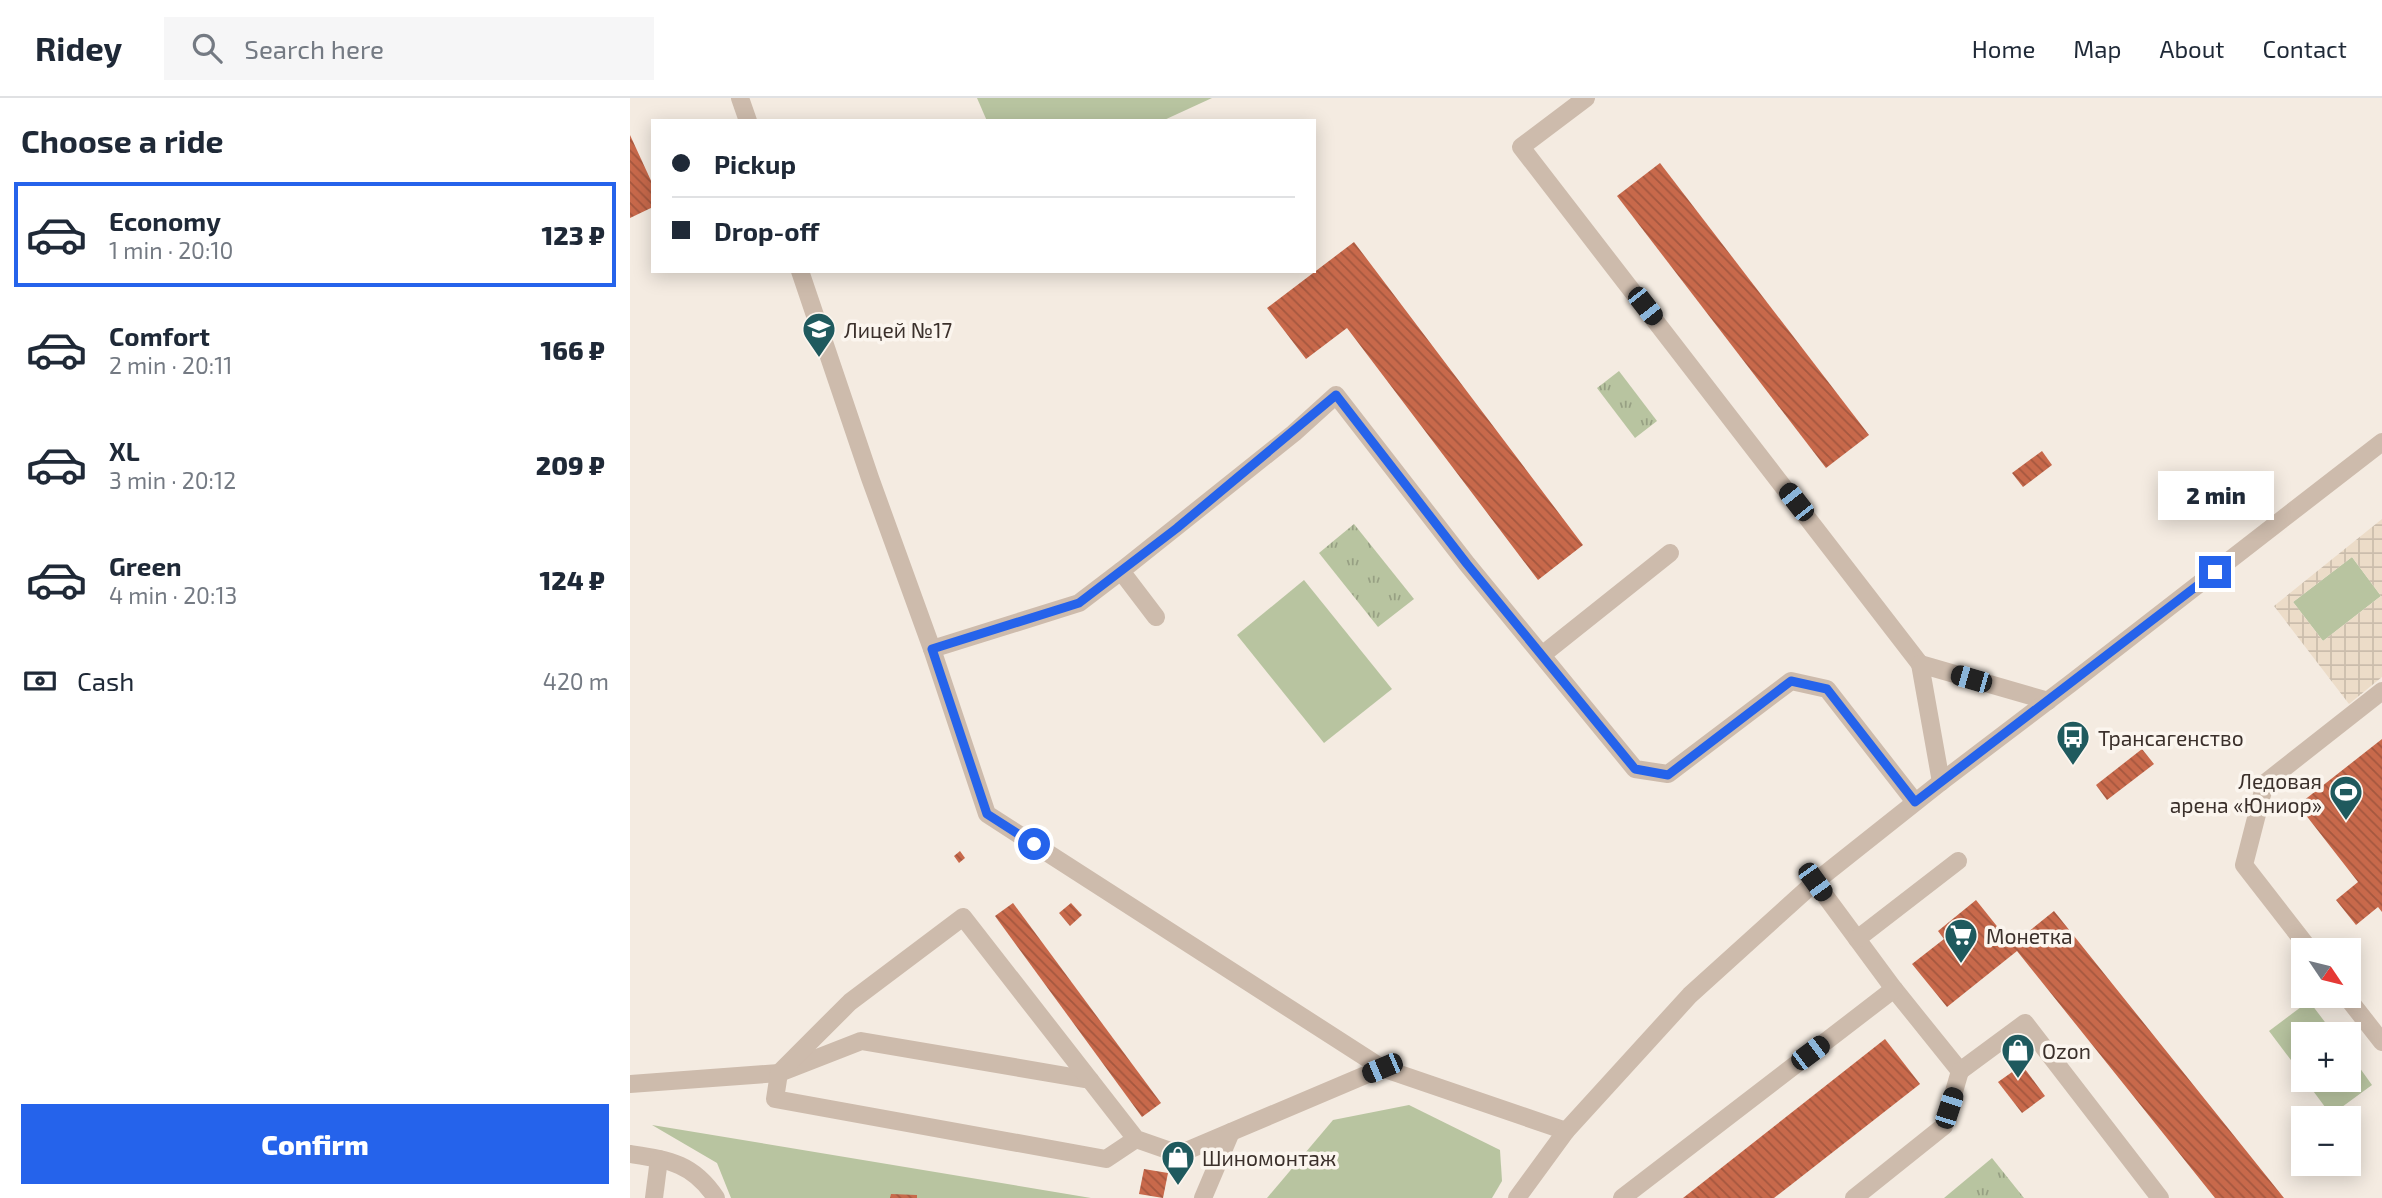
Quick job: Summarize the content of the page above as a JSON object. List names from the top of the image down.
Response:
{
  "places": {
    "school or university": ["Лицей №17"],
    "bus stop": ["Трансагенство"],
    "sports": ["Ледовая арена «Юниор»"],
    "supermarket": ["Монетка"],
    "shop": ["Ozon", "Шиномонтаж"]
  },
  "north": "bottom right",
  "page": {
    "header": "Ridey",
    "search": "Search here",
    "nav": [
      "Home",
      "Map",
      "About",
      "Contact"
    ],
    "heading": "Choose a ride",
    "banner": ["Pickup", "Drop-off"],
    "list": [
      {
        "name": "Economy",
        "note": "1 min · 20:10",
        "value": "123 ₽"
      },
      {
        "name": "Comfort",
        "note": "2 min · 20:11",
        "value": "166 ₽"
      },
      {
        "name": "XL",
        "note": "3 min · 20:12",
        "value": "209 ₽"
      },
      {
        "name": "Green",
        "note": "4 min · 20:13",
        "value": "124 ₽"
      }
    ],
    "bubble": "2 min",
    "pay": ["Cash", "420 m"],
    "map_buttons": ["+", "−"],
    "buttons": "Confirm"
  }
}
